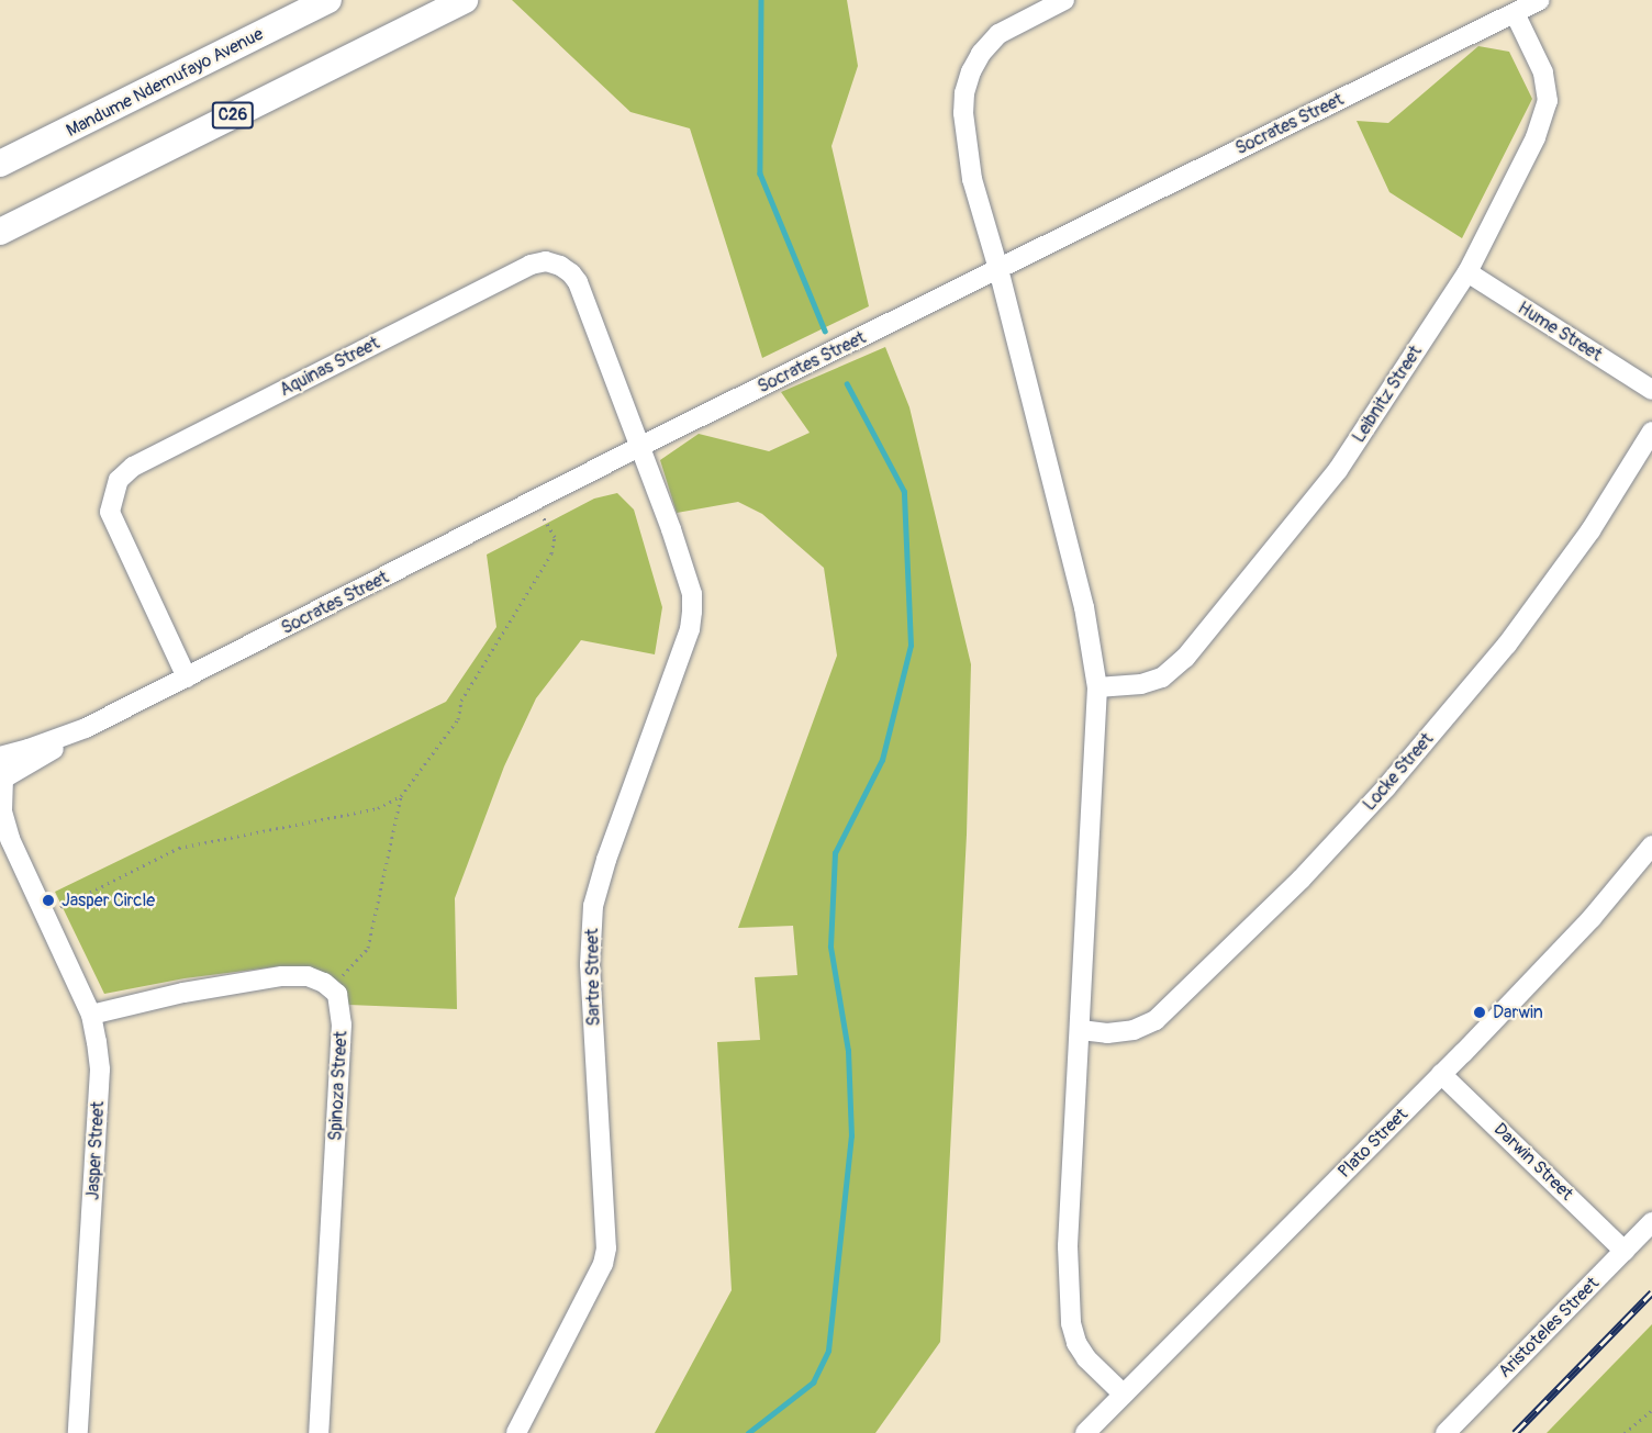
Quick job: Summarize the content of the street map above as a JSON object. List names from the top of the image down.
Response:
{
  "streets": {
    "main road": ["Mandume Ndemufayo Avenue", "C26"],
    "street": [
      "Socrates Street",
      "Hume Street",
      "Aquinas Street",
      "Leibnitz Street",
      "Locke Street",
      "Sartre Street",
      "Spinoza Street",
      "Plato Street",
      "Jasper Street",
      "Darwin Street",
      "Aristoteles Street"
    ]
  },
  "crossings": [
    ["Socrates Street", "Aquinas Street"],
    ["Socrates Street", "Leibnitz Street"],
    ["Socrates Street", "Sartre Street"],
    ["Socrates Street", "Jasper Street"],
    ["Hume Street", "Leibnitz Street"],
    ["Aquinas Street", "Sartre Street"],
    ["Plato Street", "Darwin Street"],
    ["Darwin Street", "Aristoteles Street"]
  ],
  "places": ["Jasper Circle", "Darwin"]
}
